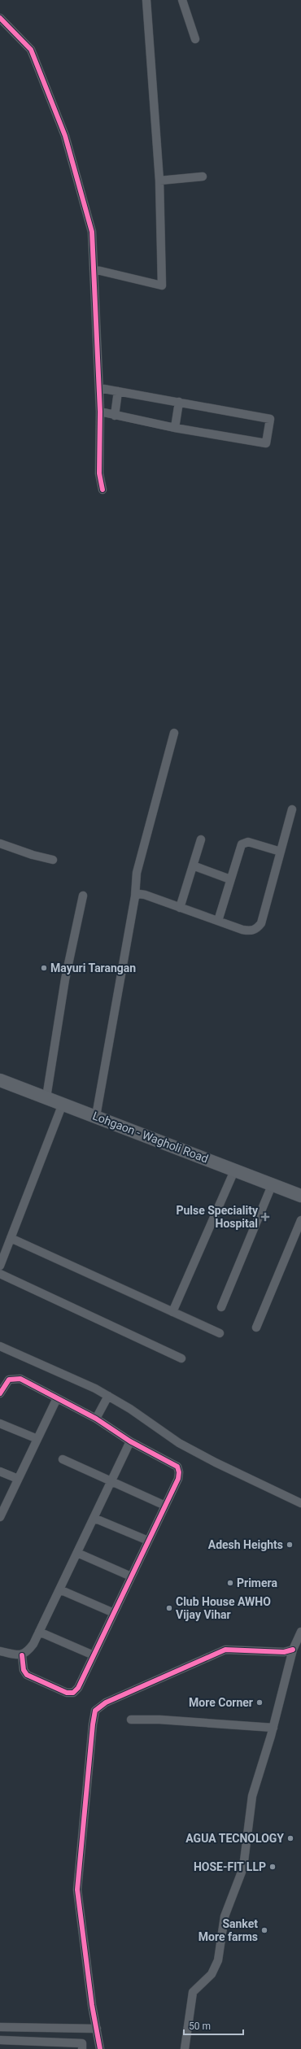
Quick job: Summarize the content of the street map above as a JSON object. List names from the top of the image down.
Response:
{
  "streets": {
    "main road": ["Lohgaon - Wagholi Road"]
  },
  "places": {
    "other": [
      "Mayuri Tarangan",
      "Adesh Heights",
      "Primera",
      "Club House AWHO Vijay Vihar",
      "More Corner",
      "AGUA TECNOLOGY",
      "HOSE-FIT LLP",
      "Sanket More farms"
    ],
    "health": ["Pulse Speciality Hospital"]
  },
  "scale_bar": "50 m"
}
